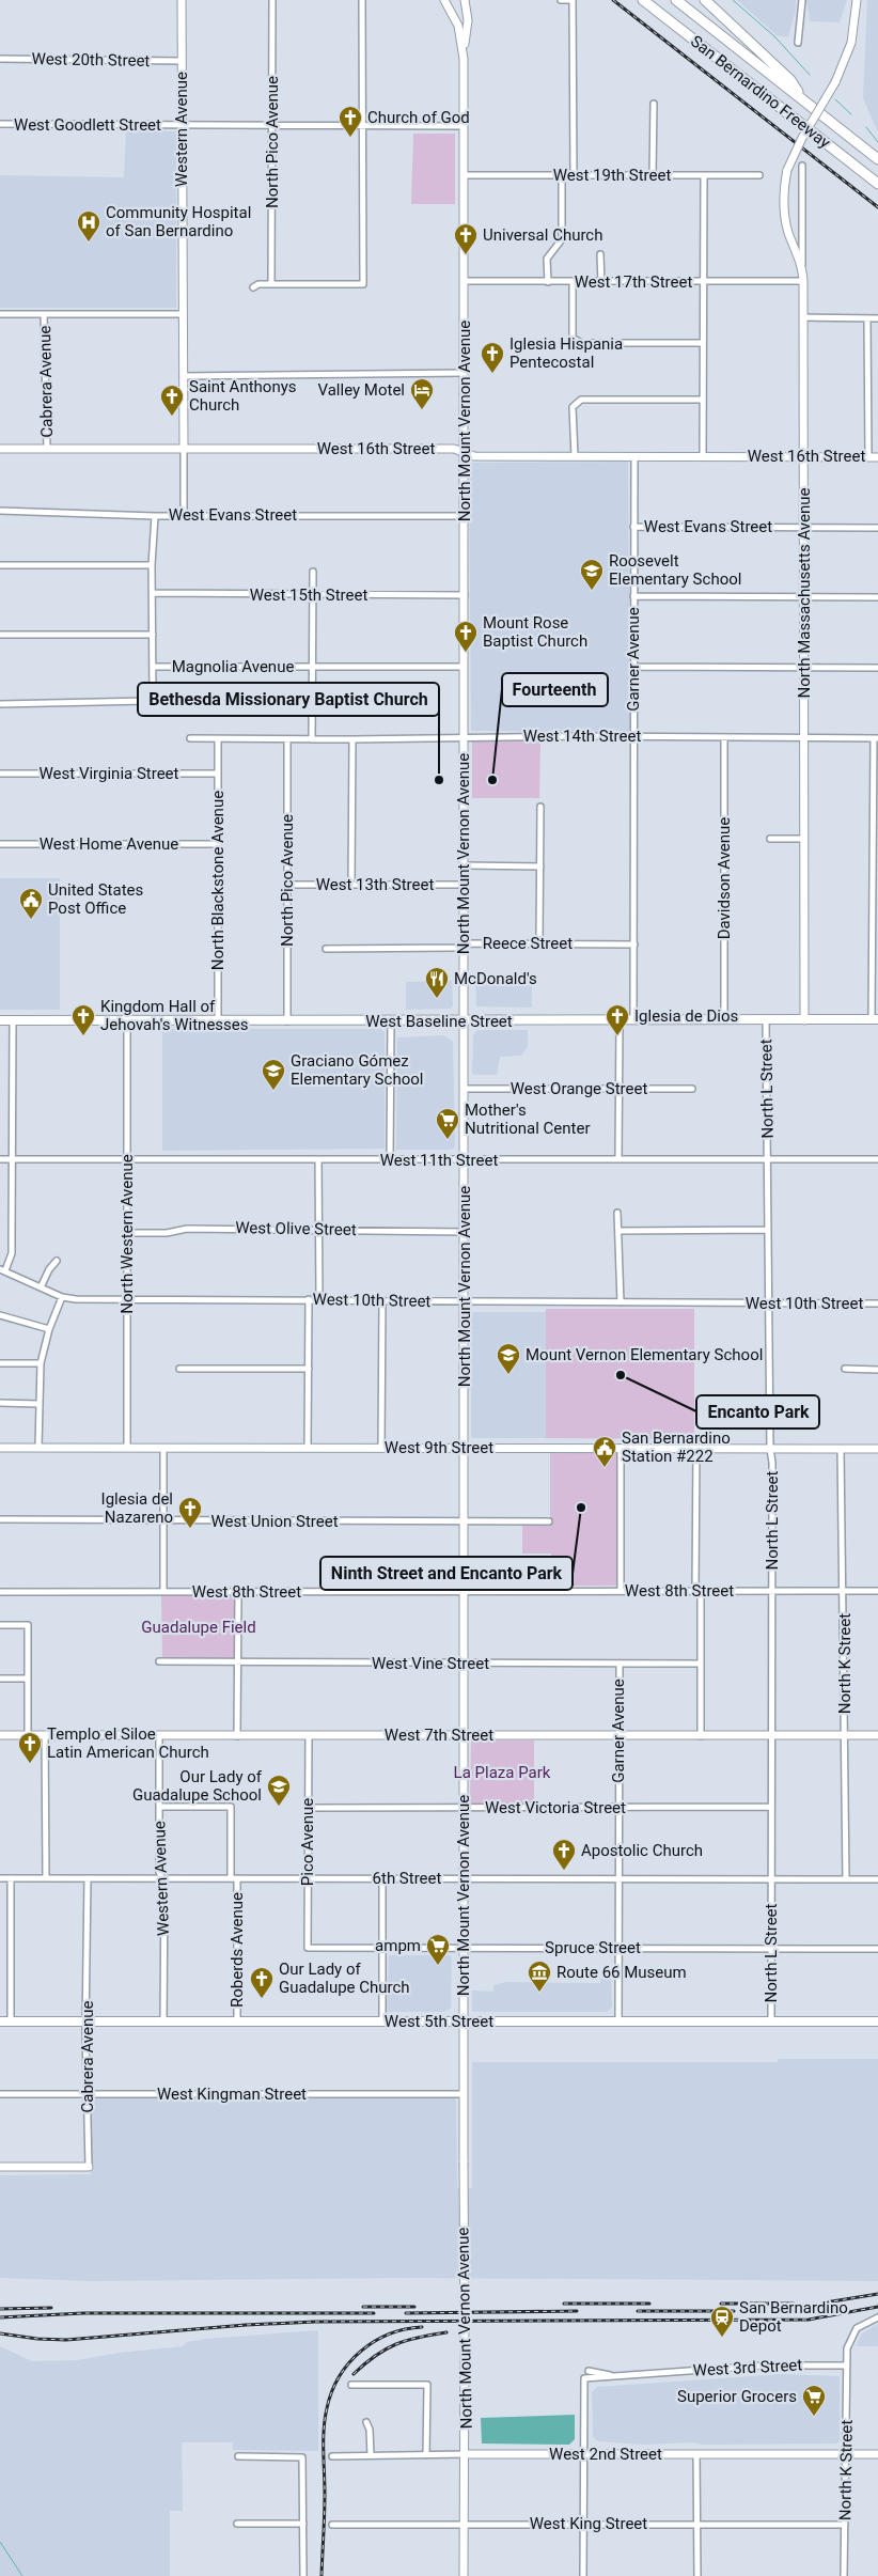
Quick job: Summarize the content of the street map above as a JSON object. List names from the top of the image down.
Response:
{
  "streets": {
    "highway": ["San Bernardino Freeway"],
    "main road": ["West Baseline Street", "West 5th Street"],
    "street": [
      "West 20th Street",
      "West Goodlett Street",
      "Western Avenue",
      "North Pico Avenue",
      "West 19th Street",
      "West 17th Street",
      "Cabrera Avenue",
      "North Mount Vernon Avenue",
      "West 16th Street",
      "West Evans Street",
      "North Massachusetts Avenue",
      "West 15th Street",
      "Garner Avenue",
      "Magnolia Avenue",
      "West 14th Street",
      "West Virginia Street",
      "West Home Avenue",
      "Davidson Avenue",
      "North Blackstone Avenue",
      "West 13th Street",
      "Reece Street",
      "West Orange Street",
      "North L Street",
      "West 11th Street",
      "West Olive Street",
      "North Western Avenue",
      "West 10th Street",
      "West 9th Street",
      "West Union Street",
      "West 8th Street",
      "West Vine Street",
      "North K Street",
      "West 7th Street",
      "West Victoria Street",
      "Pico Avenue",
      "6th Street",
      "Spruce Street",
      "Roberds Avenue",
      "West Kingman Street",
      "West 3rd Street",
      "West 2nd Street",
      "West King Street"
    ]
  },
  "crossings": [
    ["West 20th Street", "Western Avenue"],
    ["West Goodlett Street", "Western Avenue"],
    ["West Goodlett Street", "North Pico Avenue"],
    ["West Goodlett Street", "North Mount Vernon Avenue"],
    ["Western Avenue", "West 16th Street"],
    ["Western Avenue", "West Evans Street"],
    ["Western Avenue", "West 7th Street"],
    ["Western Avenue", "6th Street"],
    ["Western Avenue", "Roberds Avenue"],
    ["Western Avenue", "West 5th Street"],
    ["North Pico Avenue", "West 14th Street"],
    ["North Pico Avenue", "West 13th Street"],
    ["North Pico Avenue", "West Baseline Street"],
    ["West 19th Street", "North Mount Vernon Avenue"],
    ["West 17th Street", "North Mount Vernon Avenue"],
    ["West 17th Street", "North Massachusetts Avenue"],
    ["Cabrera Avenue", "West 16th Street"],
    ["Cabrera Avenue", "6th Street"],
    ["Cabrera Avenue", "West 5th Street"],
    ["Cabrera Avenue", "West Kingman Street"],
    ["North Mount Vernon Avenue", "West 16th Street"],
    ["North Mount Vernon Avenue", "West Evans Street"],
    ["North Mount Vernon Avenue", "West 15th Street"],
    ["North Mount Vernon Avenue", "Magnolia Avenue"],
    ["North Mount Vernon Avenue", "West 14th Street"],
    ["North Mount Vernon Avenue", "West 13th Street"],
    ["North Mount Vernon Avenue", "Reece Street"],
    ["North Mount Vernon Avenue", "West Baseline Street"],
    ["North Mount Vernon Avenue", "West Orange Street"],
    ["North Mount Vernon Avenue", "West 11th Street"],
    ["North Mount Vernon Avenue", "West Olive Street"],
    ["North Mount Vernon Avenue", "West 10th Street"],
    ["North Mount Vernon Avenue", "West 9th Street"],
    ["North Mount Vernon Avenue", "West Union Street"],
    ["North Mount Vernon Avenue", "West 8th Street"],
    ["North Mount Vernon Avenue", "West Vine Street"],
    ["North Mount Vernon Avenue", "West 7th Street"],
    ["North Mount Vernon Avenue", "West Victoria Street"],
    ["North Mount Vernon Avenue", "6th Street"],
    ["North Mount Vernon Avenue", "Spruce Street"],
    ["North Mount Vernon Avenue", "West 5th Street"],
    ["North Mount Vernon Avenue", "West Kingman Street"],
    ["North Mount Vernon Avenue", "West 2nd Street"],
    ["North Mount Vernon Avenue", "West King Street"],
    ["West 16th Street", "North Massachusetts Avenue"],
    ["West 16th Street", "Garner Avenue"],
    ["West Evans Street", "North Massachusetts Avenue"],
    ["West Evans Street", "Garner Avenue"],
    ["North Massachusetts Avenue", "West 14th Street"],
    ["North Massachusetts Avenue", "West Baseline Street"],
    ["Garner Avenue", "West 14th Street"],
    ["Garner Avenue", "Reece Street"],
    ["Garner Avenue", "West Baseline Street"],
    ["Garner Avenue", "West Vine Street"],
    ["Garner Avenue", "West 7th Street"],
    ["Garner Avenue", "West Victoria Street"],
    ["Garner Avenue", "6th Street"],
    ["Garner Avenue", "Spruce Street"],
    ["Garner Avenue", "West 5th Street"],
    ["West 14th Street", "Davidson Avenue"],
    ["West 14th Street", "North Blackstone Avenue"],
    ["West Virginia Street", "North Blackstone Avenue"],
    ["West Home Avenue", "North Blackstone Avenue"],
    ["Davidson Avenue", "West Baseline Street"],
    ["North Blackstone Avenue", "West Baseline Street"],
    ["West Baseline Street", "North L Street"],
    ["West Baseline Street", "North Western Avenue"],
    ["North L Street", "West 11th Street"],
    ["North L Street", "West 10th Street"],
    ["North L Street", "West 9th Street"],
    ["North L Street", "West 8th Street"],
    ["North L Street", "West 7th Street"],
    ["North L Street", "West Victoria Street"],
    ["North L Street", "6th Street"],
    ["North L Street", "Spruce Street"],
    ["North L Street", "West 5th Street"],
    ["West 11th Street", "North Western Avenue"],
    ["West Olive Street", "North Western Avenue"],
    ["North Western Avenue", "West 10th Street"],
    ["North Western Avenue", "West 9th Street"],
    ["West 9th Street", "North K Street"],
    ["West 8th Street", "North K Street"],
    ["North K Street", "West 7th Street"],
    ["North K Street", "6th Street"],
    ["North K Street", "West 3rd Street"],
    ["North K Street", "West 2nd Street"],
    ["North K Street", "West King Street"],
    ["West 7th Street", "Pico Avenue"],
    ["West Victoria Street", "Pico Avenue"],
    ["Pico Avenue", "6th Street"],
    ["Pico Avenue", "Spruce Street"],
    ["6th Street", "Roberds Avenue"],
    ["Roberds Avenue", "West 5th Street"],
    ["West 3rd Street", "West 2nd Street"]
  ],
  "parks": ["Guadalupe Field", "La Plaza Park"],
  "places": {
    "church": [
      "Church of God",
      "Universal Church",
      "Iglesia Hispania Pentecostal",
      "Saint Anthonys Church",
      "Mount Rose Baptist Church",
      "Kingdom Hall of Jehovah's Witnesses",
      "Iglesia de Dios",
      "Iglesia del Nazareno",
      "Templo el Siloe Latin American Church",
      "Apostolic Church",
      "Our Lady of Guadalupe Church"
    ],
    "hospital": ["Community Hospital of San Bernardino"],
    "hotel": ["Valley Motel"],
    "school or university": [
      "Roosevelt Elementary School",
      "Graciano Gómez Elementary School",
      "Mount Vernon Elementary School",
      "Our Lady of Guadalupe School"
    ],
    "other": [
      "Bethesda Missionary Baptist Church",
      "Fourteenth",
      "Encanto Park",
      "Ninth Street and Encanto Park"
    ],
    "public building": ["United States Post Office", "San Bernardino Station #222"],
    "restaurant": ["McDonald's"],
    "supermarket": ["Mother's Nutritional Center", "ampm", "Superior Grocers"],
    "museum": ["Route 66 Museum"],
    "station": ["San Bernardino Depot"]
  }
}
